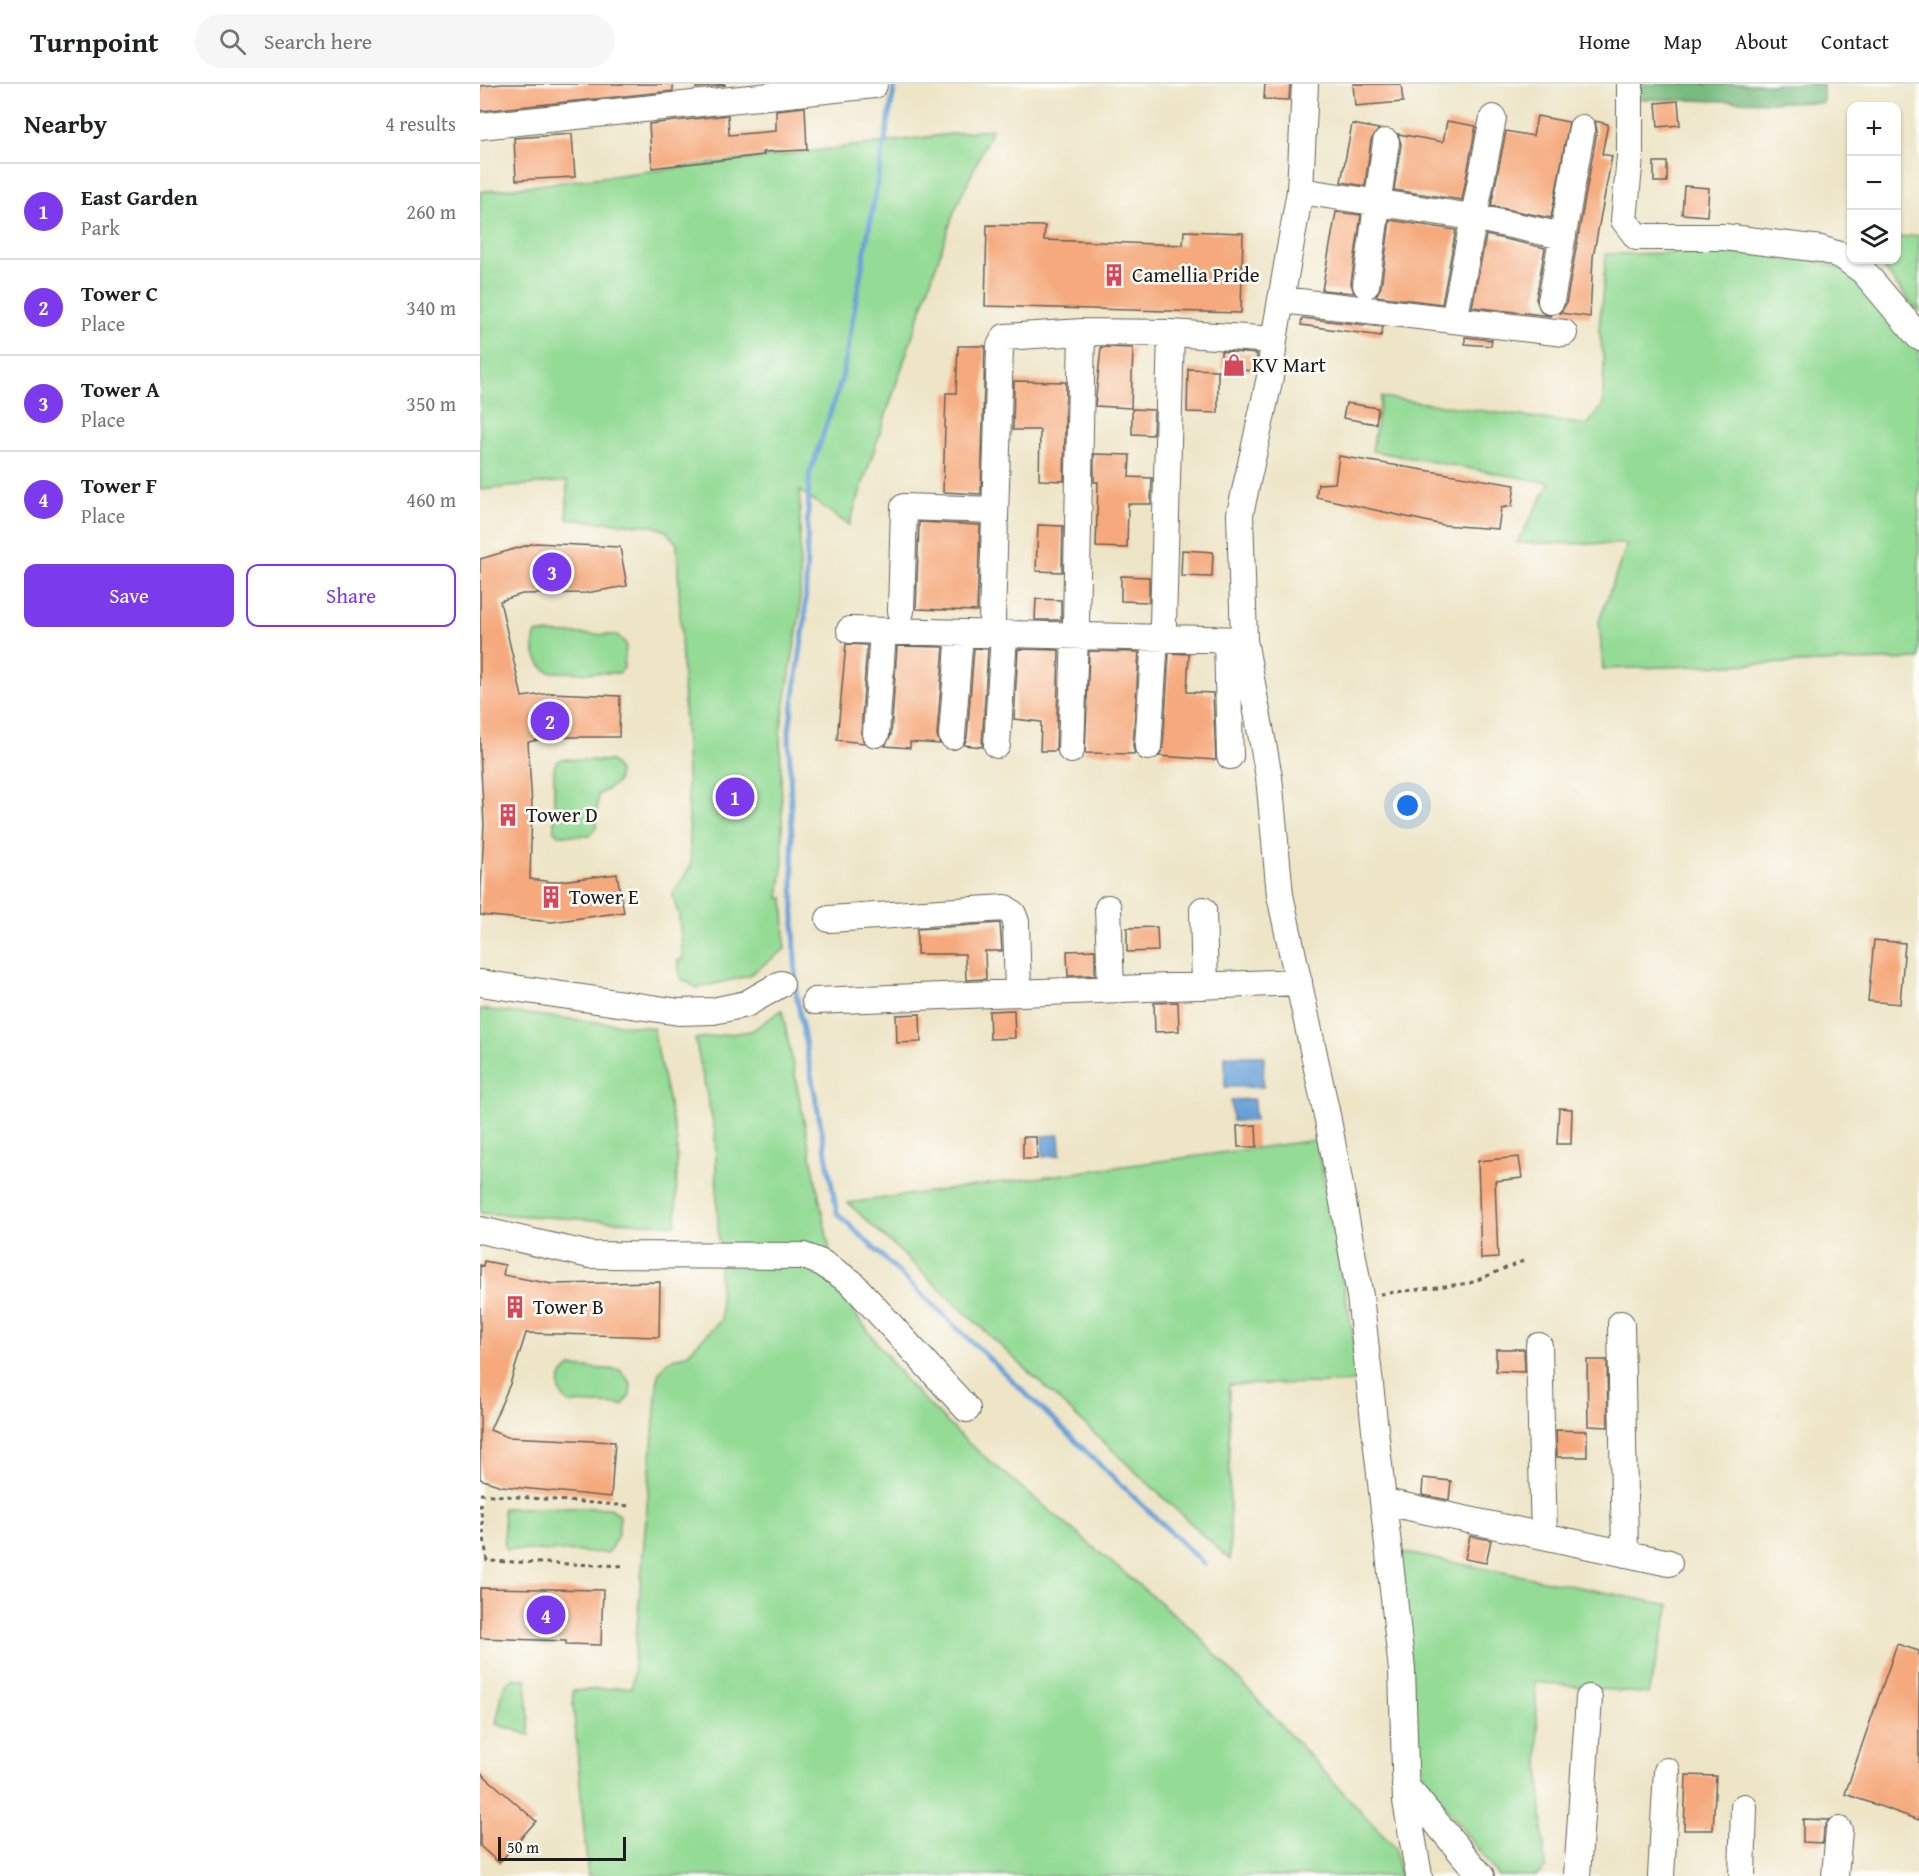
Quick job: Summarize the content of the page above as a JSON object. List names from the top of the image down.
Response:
{
  "places": {
    "building": [
      "Camellia Pride",
      "Tower D",
      "Tower E",
      "Tower B"
    ],
    "shop": ["KV Mart"]
  },
  "scale_bar": "50 m",
  "page": {
    "header": "Turnpoint",
    "search": "Search here",
    "nav": [
      "Home",
      "Map",
      "About",
      "Contact"
    ],
    "heading": ["Nearby", "4 results"],
    "map_buttons": ["+", "−"],
    "list": [
      {
        "mark": "1",
        "name": "East Garden",
        "note": "Park",
        "value": "260 m"
      },
      {
        "mark": "2",
        "name": "Tower C",
        "note": "Place",
        "value": "340 m"
      },
      {
        "mark": "3",
        "name": "Tower A",
        "note": "Place",
        "value": "350 m"
      },
      {
        "mark": "4",
        "name": "Tower F",
        "note": "Place",
        "value": "460 m"
      }
    ],
    "buttons": ["Save", "Share"],
    "pins": [
      "3",
      "2",
      "1",
      "4"
    ],
    "scale": "50 m"
  }
}
